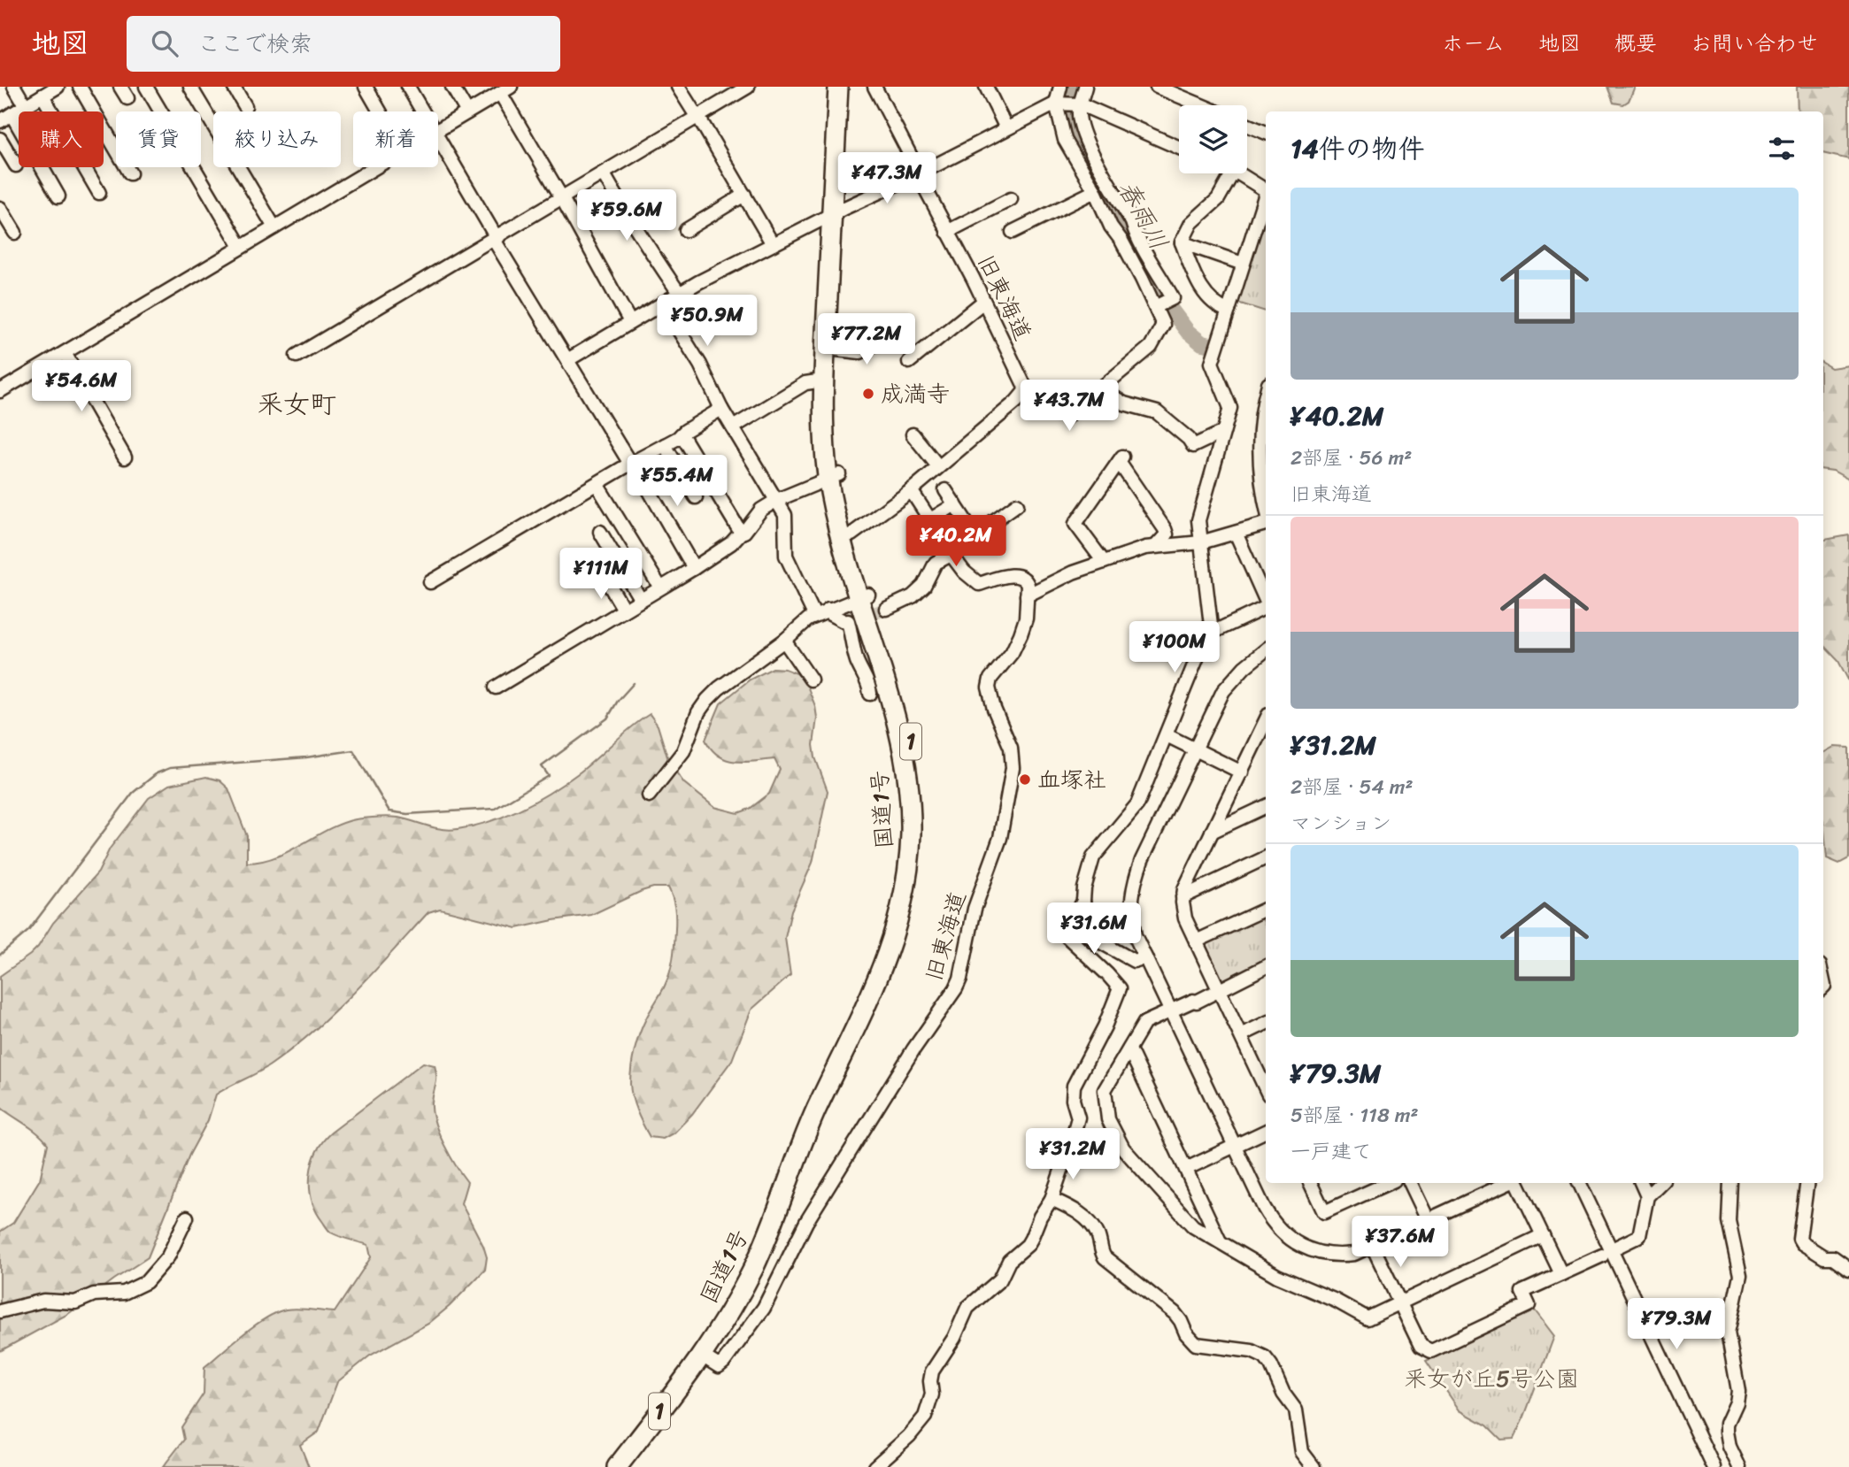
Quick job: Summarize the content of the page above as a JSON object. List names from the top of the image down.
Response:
{
  "streets": {
    "highway": ["1", "国道1号"],
    "street": ["旧東海道"]
  },
  "crossings": [
    ["旧東海道", "国道1号"]
  ],
  "districts": ["釆女町"],
  "water": ["春雨川"],
  "parks": ["釆女が丘5号公園"],
  "places": ["成満寺", "血塚社"],
  "page": {
    "header": "地図",
    "search": "ここで検索",
    "nav": [
      "ホーム",
      "地図",
      "概要",
      "お問い合わせ"
    ],
    "chip": [
      "購入",
      "賃貸",
      "絞り込み",
      "新着"
    ],
    "heading": "14件の物件",
    "price": [
      "¥47.3M",
      "¥59.6M",
      "¥50.9M",
      "¥77.2M",
      "¥54.6M",
      "¥43.7M",
      "¥55.4M",
      "¥40.2M",
      "¥111M",
      "¥100M",
      "¥31.6M",
      "¥31.2M",
      "¥37.6M",
      "¥79.3M"
    ],
    "list": [
      {
        "name": "¥40.2M",
        "note": "2部屋 · 56 m² · 旧東海道"
      },
      {
        "name": "¥31.2M",
        "note": "2部屋 · 54 m² · マンション"
      },
      {
        "name": "¥79.3M",
        "note": "5部屋 · 118 m² · 一戸建て"
      }
    ]
  }
}
